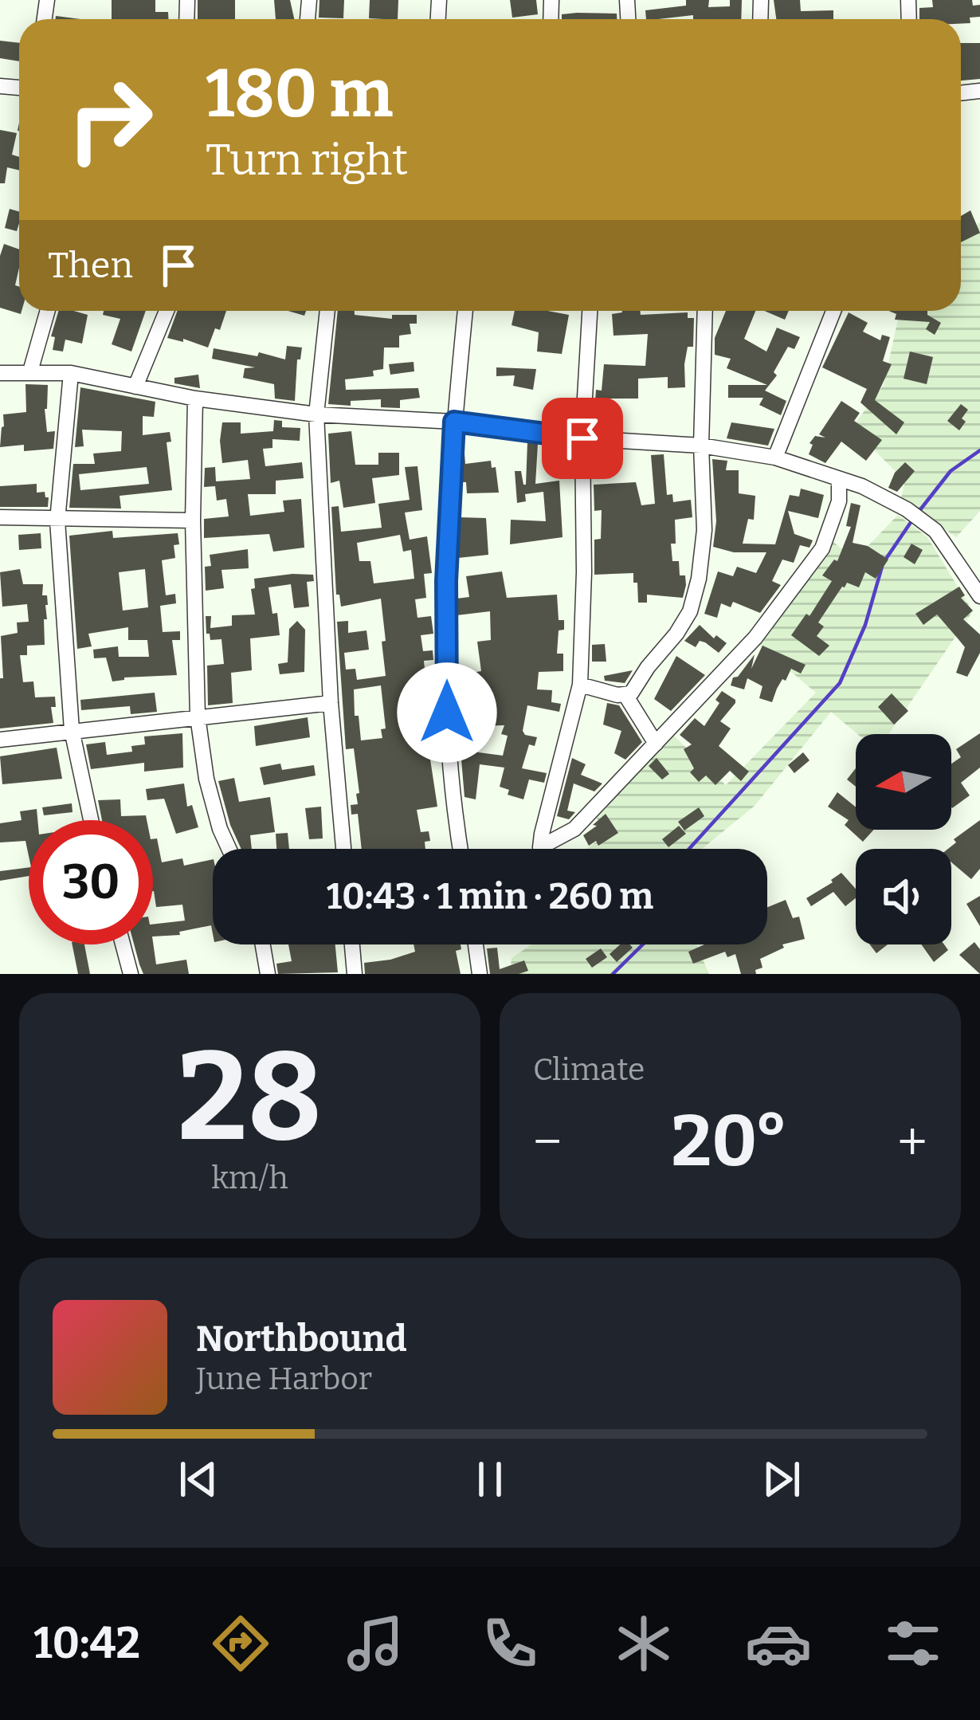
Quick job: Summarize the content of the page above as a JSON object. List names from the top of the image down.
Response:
{
  "north": "left",
  "page": {
    "turn": ["180 m", "Turn right"],
    "then": "Then",
    "limit": "30",
    "trip": "10:43 · 1 min · 260 m",
    "tile": [
      ["28", "km/h"],
      "Climate"
    ],
    "heat": ["−", "20°", "+"],
    "song": ["Northbound", "June Harbor"],
    "tabs": "10:42"
  }
}
